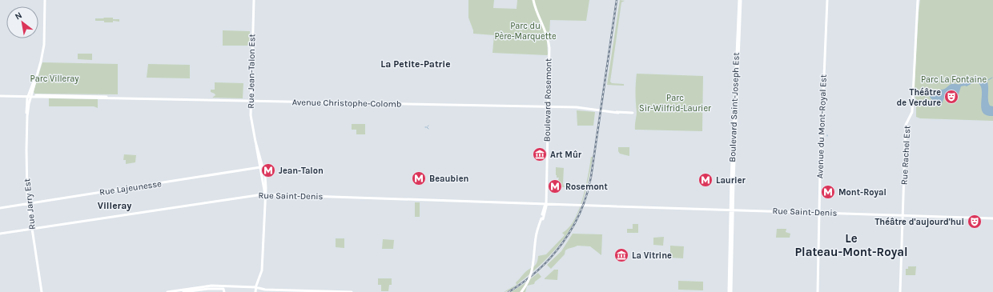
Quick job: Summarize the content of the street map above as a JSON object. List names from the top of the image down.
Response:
{
  "streets": {
    "main road": [
      "Rue Jean-Talon Est",
      "Boulevard Rosemont",
      "Avenue Christophe-Colomb",
      "Boulevard Saint-Joseph Est",
      "Avenue du Mont-Royal Est",
      "Rue Rachel Est",
      "Rue Lajeunesse",
      "Rue Saint-Denis",
      "Rue Jarry Est"
    ]
  },
  "crossings": [
    ["Rue Jean-Talon Est", "Avenue Christophe-Colomb"],
    ["Rue Jean-Talon Est", "Rue Lajeunesse"],
    ["Rue Jean-Talon Est", "Rue Saint-Denis"],
    ["Boulevard Rosemont", "Avenue Christophe-Colomb"],
    ["Boulevard Rosemont", "Rue Saint-Denis"],
    ["Avenue Christophe-Colomb", "Rue Jarry Est"],
    ["Boulevard Saint-Joseph Est", "Rue Saint-Denis"],
    ["Avenue du Mont-Royal Est", "Rue Saint-Denis"],
    ["Rue Rachel Est", "Rue Saint-Denis"],
    ["Rue Lajeunesse", "Rue Jarry Est"],
    ["Rue Saint-Denis", "Rue Jarry Est"]
  ],
  "districts": ["La Petite-Patrie", "Villeray", "Le Plateau-Mont-Royal"],
  "parks": [
    "Parc du Père-Marquette",
    "Parc Villeray",
    "Parc La Fontaine",
    "Parc Sir-Wilfrid-Laurier"
  ],
  "places": {
    "theatre": ["Théâtre de Verdure", "Théâtre d'aujourd'hui"],
    "museum": ["Art Mûr", "La Vitrine"],
    "metro station": [
      "Jean-Talon",
      "Beaubien",
      "Laurier",
      "Rosemont",
      "Mont-Royal"
    ]
  },
  "north": "top left"
}
